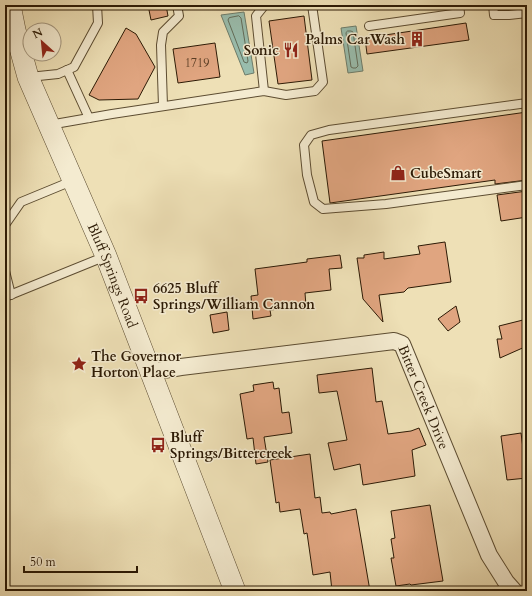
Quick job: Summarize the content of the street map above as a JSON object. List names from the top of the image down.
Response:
{
  "streets": {
    "street": ["Bluff Springs Road", "Bitter Creek Drive"]
  },
  "crossings": [
    ["Bluff Springs Road", "Bitter Creek Drive"]
  ],
  "places": {
    "building": ["Palms CarWash"],
    "restaurant": ["Sonic"],
    "shop": ["CubeSmart"],
    "bus stop": ["6625 Bluff Springs/William Cannon", "Bluff Springs/Bittercreek"],
    "place": ["The Governor Horton Place"]
  },
  "house_numbers": ["1719"],
  "scale_bar": "50 m",
  "north": "top left"
}
